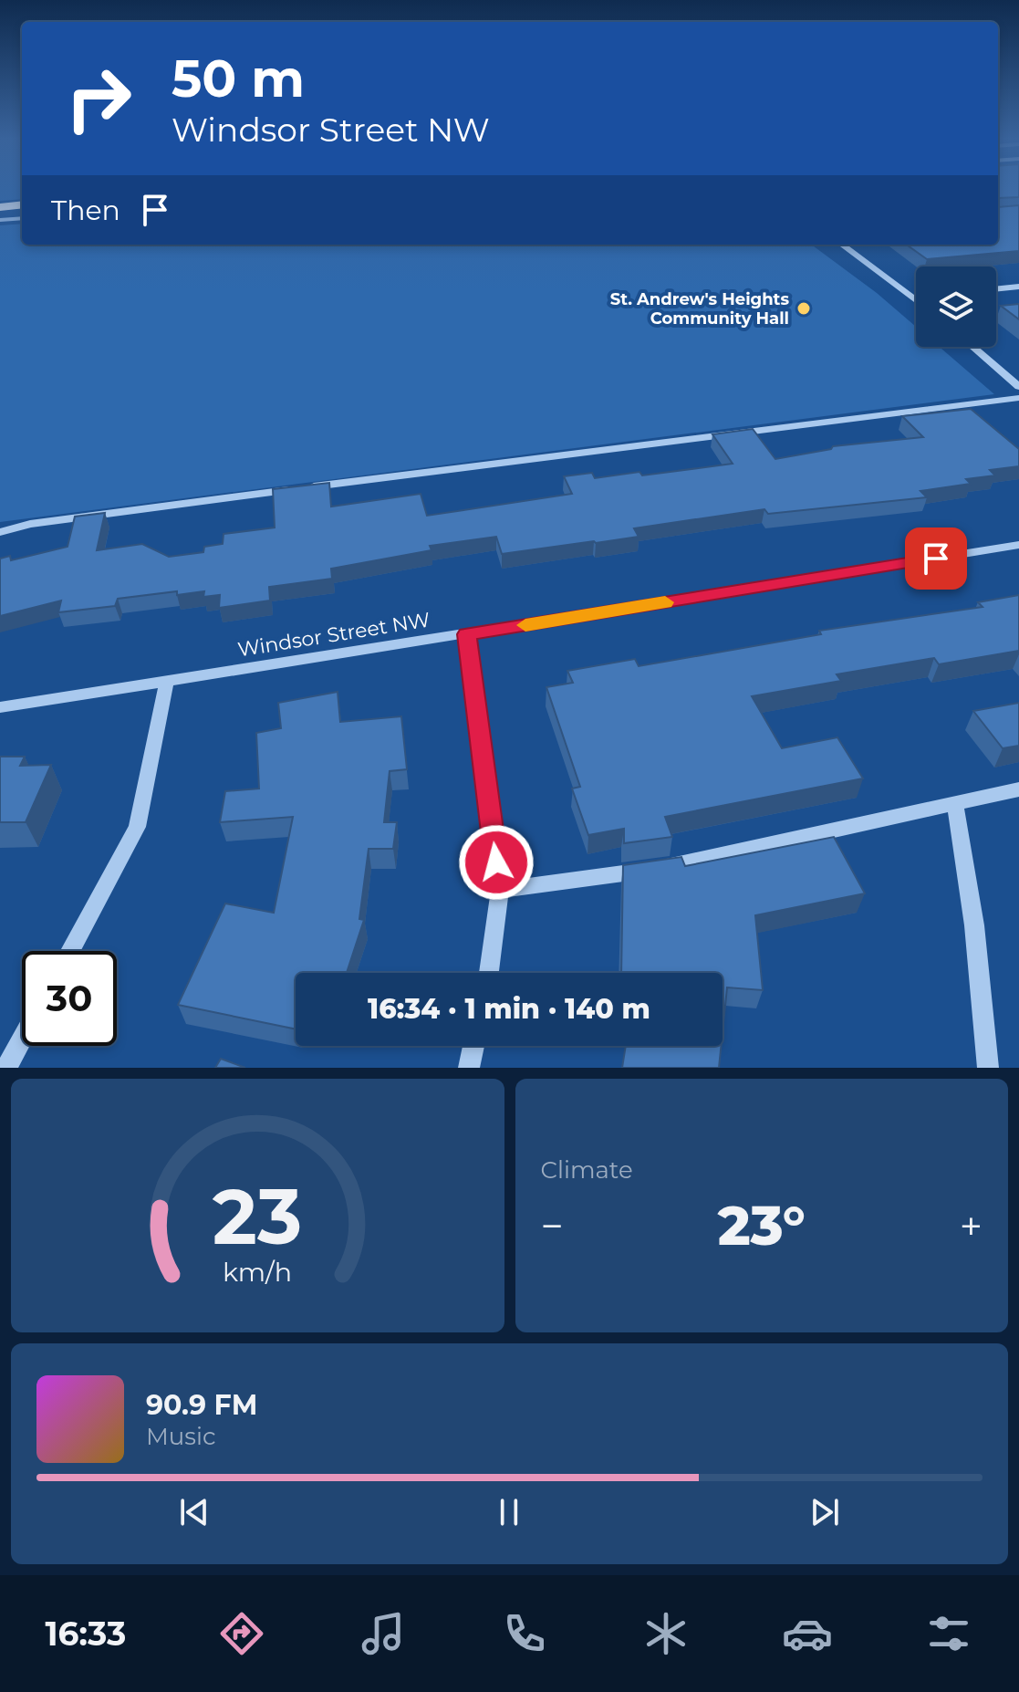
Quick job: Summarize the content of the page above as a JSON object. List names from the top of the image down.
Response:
{
  "streets": {
    "street": ["Windsor Street NW"]
  },
  "places": ["St. Andrew's Heights Community Hall"],
  "page": {
    "turn": ["50 m", "Windsor Street NW"],
    "then": "Then",
    "limit": "30",
    "trip": "16:34 · 1 min · 140 m",
    "tile": "Climate",
    "heat": ["−", "23°", "+"],
    "song": ["90.9 FM", "Music"],
    "tabs": "16:33",
    "gauge": ["23", "km/h"]
  }
}
